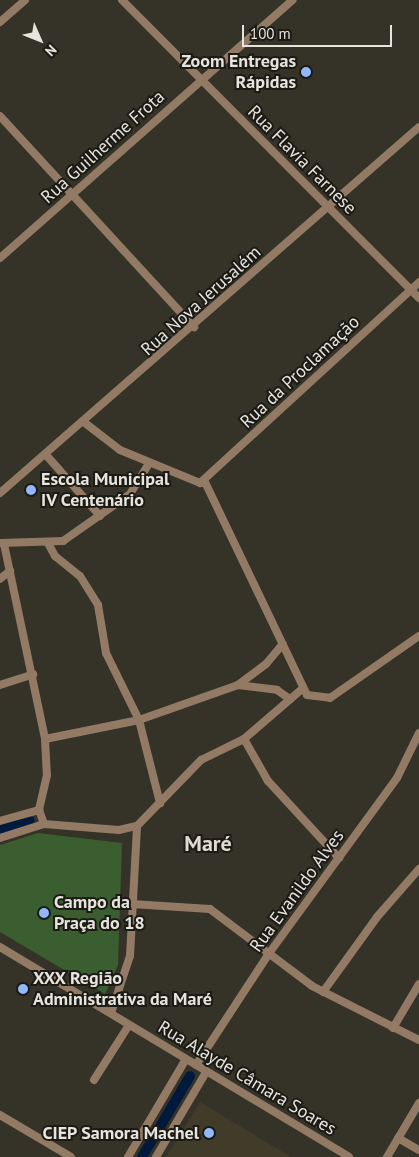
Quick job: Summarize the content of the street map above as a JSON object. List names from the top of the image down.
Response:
{
  "streets": {
    "street": [
      "Rua Guilherme Frota",
      "Rua Flavia Farnese",
      "Rua Nova Jerusalém",
      "Rua da Proclamação",
      "Rua Evanildo Alves",
      "Rua Alayde Câmara Soares"
    ]
  },
  "crossings": [
    ["Rua Guilherme Frota", "Rua Flavia Farnese"],
    ["Rua Flavia Farnese", "Rua Nova Jerusalém"],
    ["Rua Flavia Farnese", "Rua da Proclamação"],
    ["Rua Evanildo Alves", "Rua Alayde Câmara Soares"]
  ],
  "districts": ["Maré"],
  "places": [
    "Zoom Entregas Rápidas",
    "Escola Municipal IV Centenário",
    "Campo da Praça do 18",
    "XXX Região Administrativa da Maré",
    "CIEP Samora Machel"
  ],
  "scale_bar": "100 m",
  "north": "bottom right"
}
